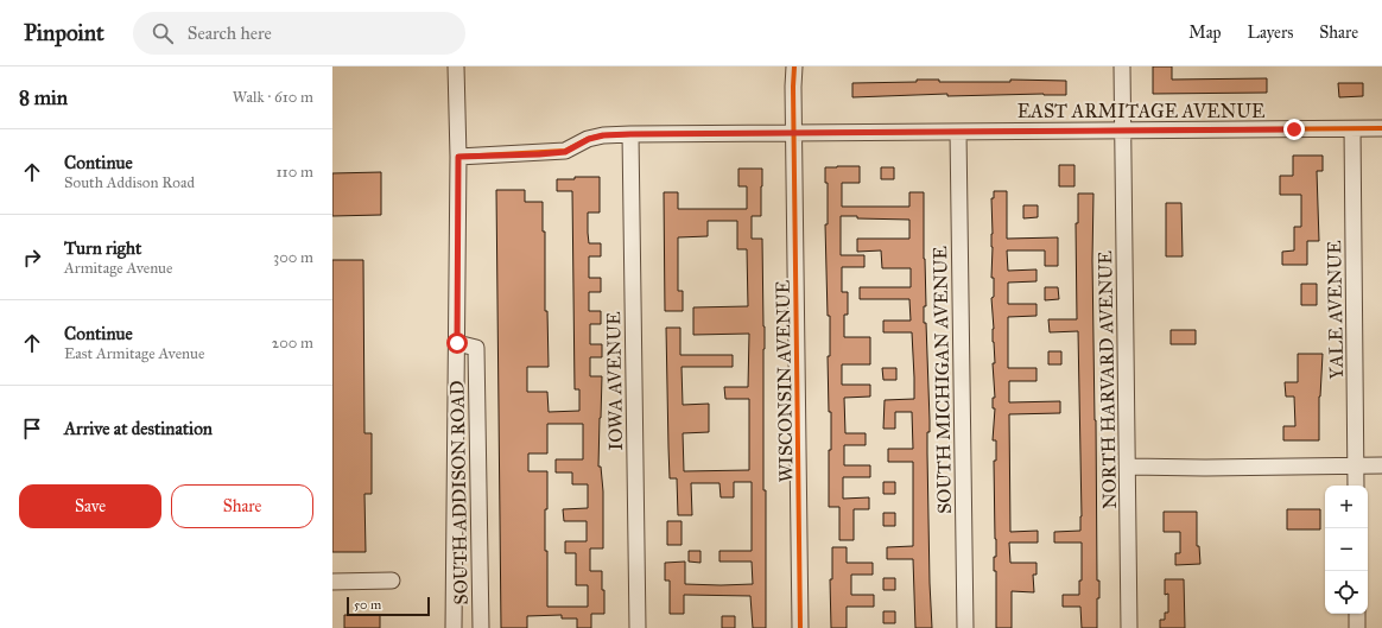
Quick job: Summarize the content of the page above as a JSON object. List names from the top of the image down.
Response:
{
  "streets": {
    "street": [
      "EAST ARMITAGE AVENUE",
      "YALE AVENUE",
      "SOUTH MICHIGAN AVENUE",
      "NORTH HARVARD AVENUE",
      "IOWA AVENUE",
      "WISCONSIN AVENUE",
      "SOUTH ADDISON ROAD"
    ]
  },
  "crossings": [
    ["EAST ARMITAGE AVENUE", "YALE AVENUE"],
    ["EAST ARMITAGE AVENUE", "SOUTH MICHIGAN AVENUE"],
    ["EAST ARMITAGE AVENUE", "NORTH HARVARD AVENUE"],
    ["EAST ARMITAGE AVENUE", "IOWA AVENUE"],
    ["EAST ARMITAGE AVENUE", "WISCONSIN AVENUE"],
    ["EAST ARMITAGE AVENUE", "SOUTH ADDISON ROAD"]
  ],
  "scale_bar": "50 m",
  "page": {
    "header": "Pinpoint",
    "search": "Search here",
    "nav": ["Map", "Layers", "Share"],
    "heading": ["8 min", "Walk · 610 m"],
    "list": [
      ["Continue", "South Addison Road", "110 m"],
      ["Turn right", "Armitage Avenue", "300 m"],
      ["Continue", "East Armitage Avenue", "200 m"],
      "Arrive at destination"
    ],
    "buttons": ["Save", "Share"],
    "map_buttons": ["+", "−"],
    "scale": "50 m"
  }
}
